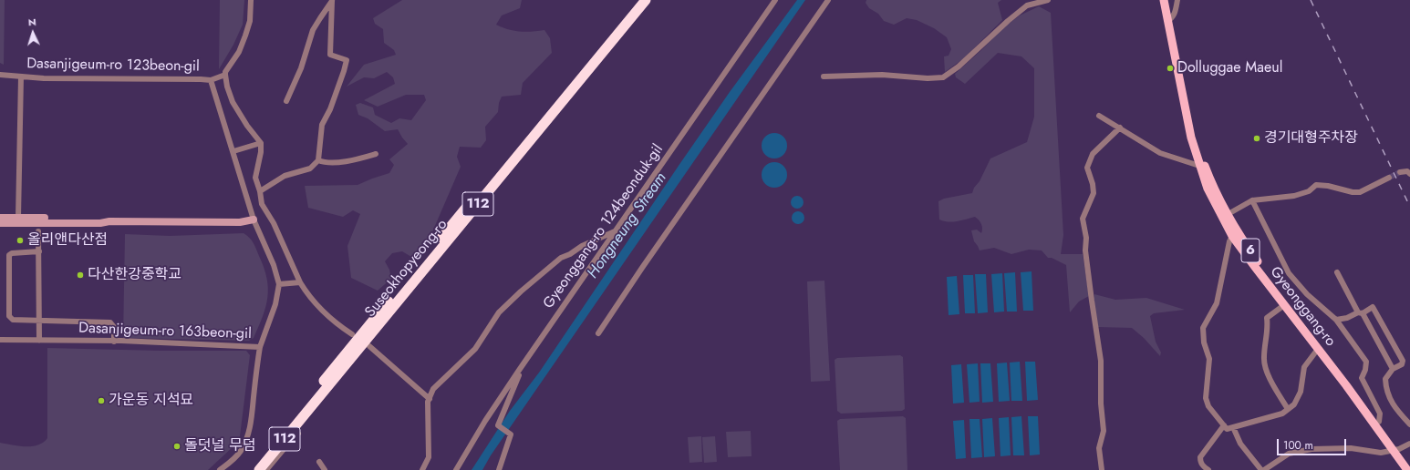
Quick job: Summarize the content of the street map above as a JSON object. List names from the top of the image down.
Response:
{
  "streets": {
    "highway": ["112", "Suseokhopyeong-ro"],
    "main road": ["6", "Gyeonggang-ro"],
    "street": ["Dasanjigeum-ro 123beon-gil", "Gyeonggang-ro 124beonduk-gil", "Dasanjigeum-ro 163beon-gil"]
  },
  "water": ["Hongneung Stream"],
  "places": [
    "Dolluggae Maeul",
    "경기대형주차장",
    "올리앤다산점",
    "다산한강중학교",
    "가운동 지석묘",
    "돌덧널 무덤"
  ],
  "scale_bar": "100 m",
  "north": "top"
}
